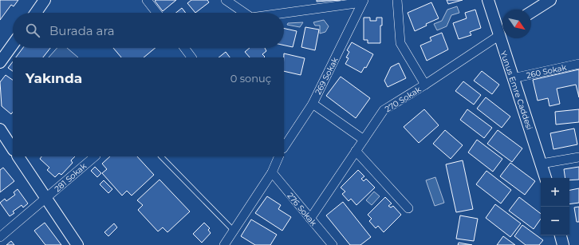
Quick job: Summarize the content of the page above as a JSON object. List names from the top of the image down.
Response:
{
  "streets": {
    "street": [
      "260 Sokak",
      "269 Sokak",
      "Yunus Emre Caddesi",
      "270 Sokak",
      "281 Sokak",
      "276 Sokak"
    ]
  },
  "crossings": [
    ["260 Sokak", "Yunus Emre Caddesi"],
    ["270 Sokak", "276 Sokak"]
  ],
  "north": "bottom right",
  "page": {
    "search": "Burada ara",
    "heading": ["Yakında", "0 sonuç"],
    "map_buttons": ["+", "−"]
  }
}
